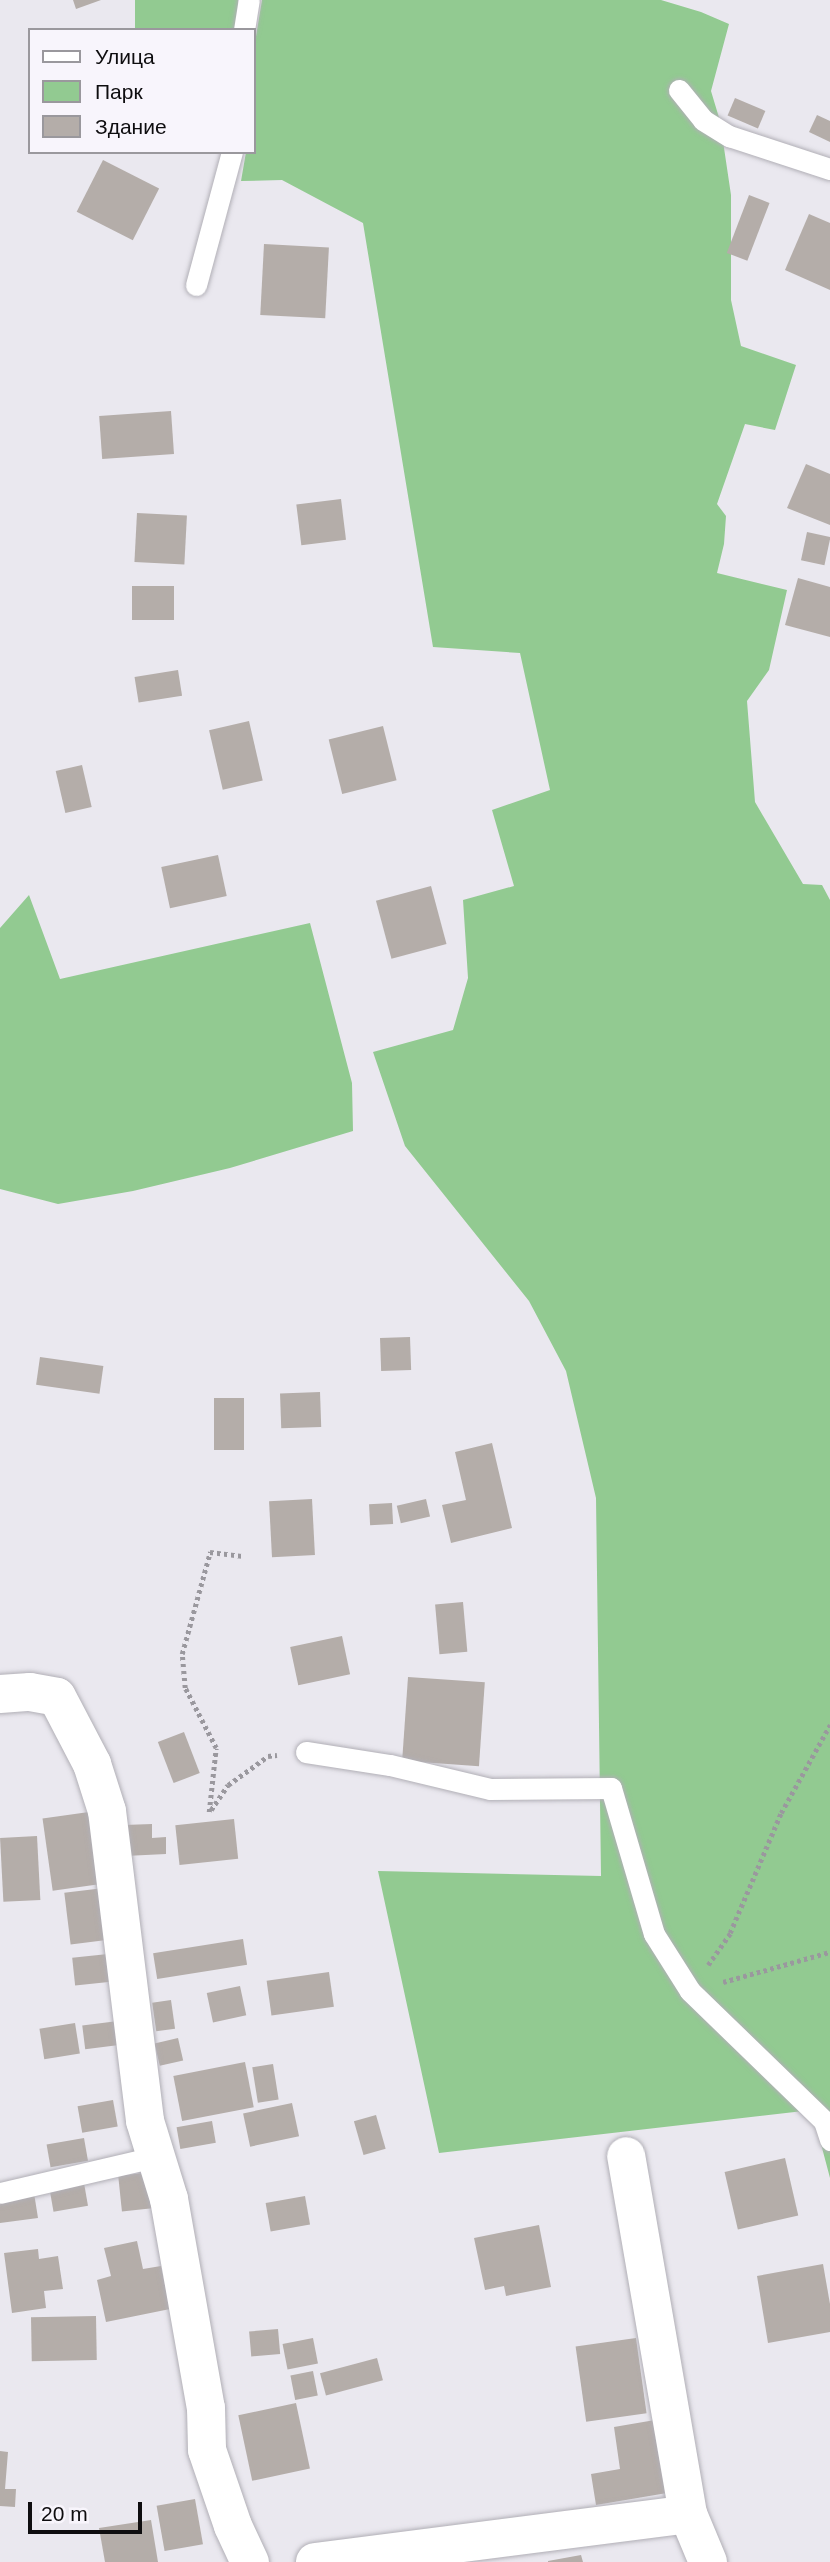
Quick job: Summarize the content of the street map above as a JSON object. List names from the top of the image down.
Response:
{
  "legend": ["Улица", "Парк", "Здание"],
  "scale_bar": "20 m"
}
